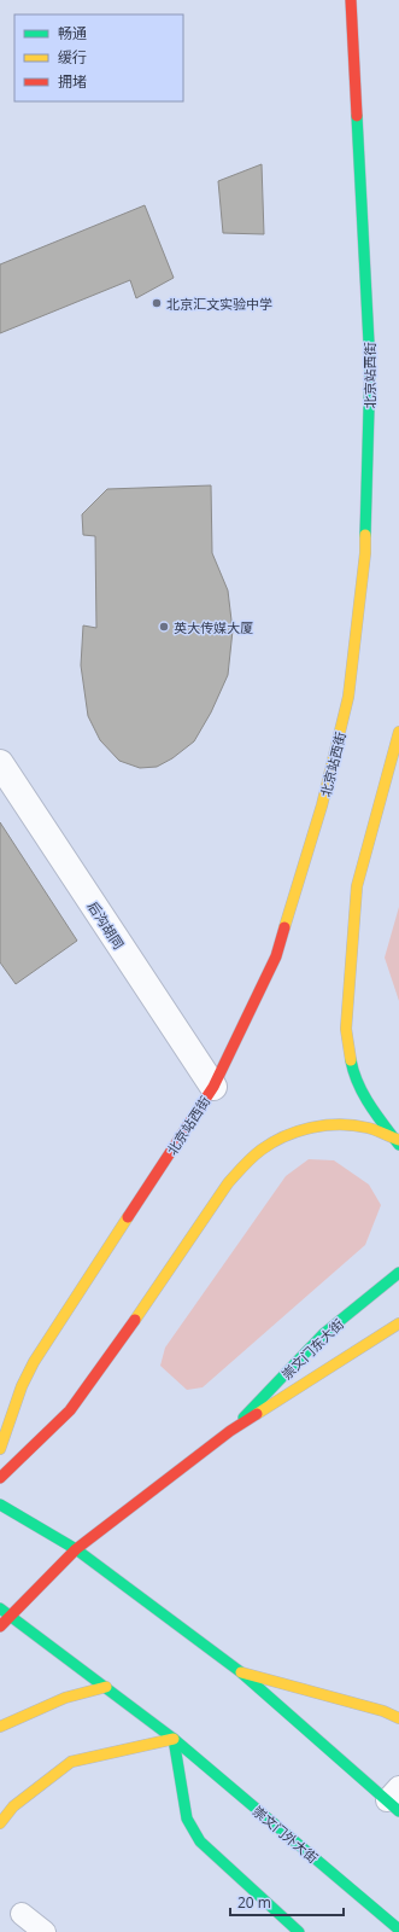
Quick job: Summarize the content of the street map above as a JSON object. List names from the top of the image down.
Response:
{
  "streets": {
    "main road": ["北京站西街", "崇文门东大街", "崇文门外大街"],
    "street": ["后沟胡同"]
  },
  "crossings": [
    ["北京站西街", "后沟胡同"],
    ["崇文门东大街", "崇文门外大街"]
  ],
  "places": ["北京汇文实验中学", "英大传媒大厦"],
  "legend": ["畅通", "缓行", "拥堵"],
  "scale_bar": "20 m"
}
